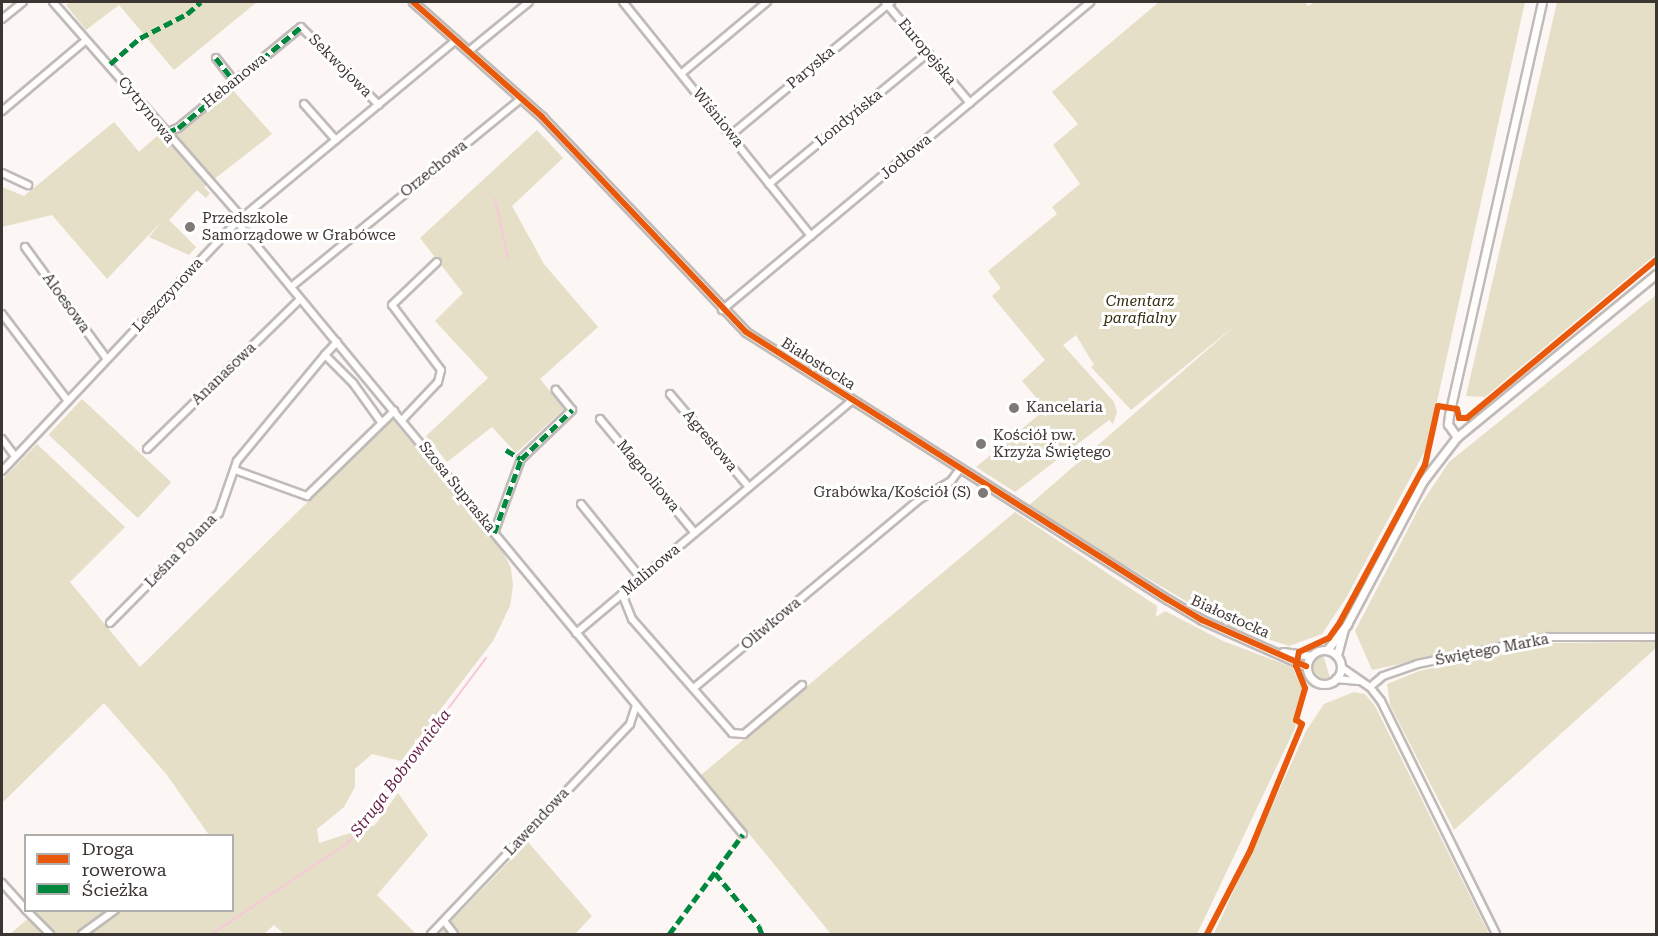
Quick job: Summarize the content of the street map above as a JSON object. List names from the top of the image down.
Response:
{
  "streets": {
    "street": [
      "Europejska",
      "Sekwojowa",
      "Paryska",
      "Hebanowa",
      "Cytrynowa",
      "Wiśniowa",
      "Londyńska",
      "Jodłowa",
      "Orzechowa",
      "Leszczynowa",
      "Aloesowa",
      "Białostocka",
      "Ananasowa",
      "Agrestowa",
      "Magnoliowa",
      "Szosa Supraska",
      "Leśna Polana",
      "Malinowa",
      "Oliwkowa",
      "Świętego Marka",
      "Lawendowa"
    ]
  },
  "crossings": [
    ["Europejska", "Paryska"],
    ["Europejska", "Londyńska"],
    ["Europejska", "Jodłowa"],
    ["Sekwojowa", "Hebanowa"],
    ["Sekwojowa", "Leszczynowa"],
    ["Paryska", "Wiśniowa"],
    ["Hebanowa", "Cytrynowa"],
    ["Cytrynowa", "Orzechowa"],
    ["Cytrynowa", "Leszczynowa"],
    ["Cytrynowa", "Ananasowa"],
    ["Cytrynowa", "Szosa Supraska"],
    ["Cytrynowa", "Leśna Polana"],
    ["Wiśniowa", "Londyńska"],
    ["Wiśniowa", "Jodłowa"],
    ["Jodłowa", "Białostocka"],
    ["Orzechowa", "Białostocka"],
    ["Leszczynowa", "Aloesowa"],
    ["Leszczynowa", "Białostocka"],
    ["Białostocka", "Malinowa"],
    ["Białostocka", "Oliwkowa"],
    ["Agrestowa", "Malinowa"],
    ["Magnoliowa", "Malinowa"],
    ["Szosa Supraska", "Leśna Polana"],
    ["Szosa Supraska", "Malinowa"]
  ],
  "water": ["Struga Bobrownicka"],
  "parks": ["Cmentarz parafialny"],
  "places": [
    "Przedszkole Samorządowe w Grabówce",
    "Kancelaria",
    "Kościół pw. Krzyża Świętego",
    "Grabówka/Kościół (S)"
  ],
  "legend": ["Droga rowerowa", "Ścieżka"]
}
